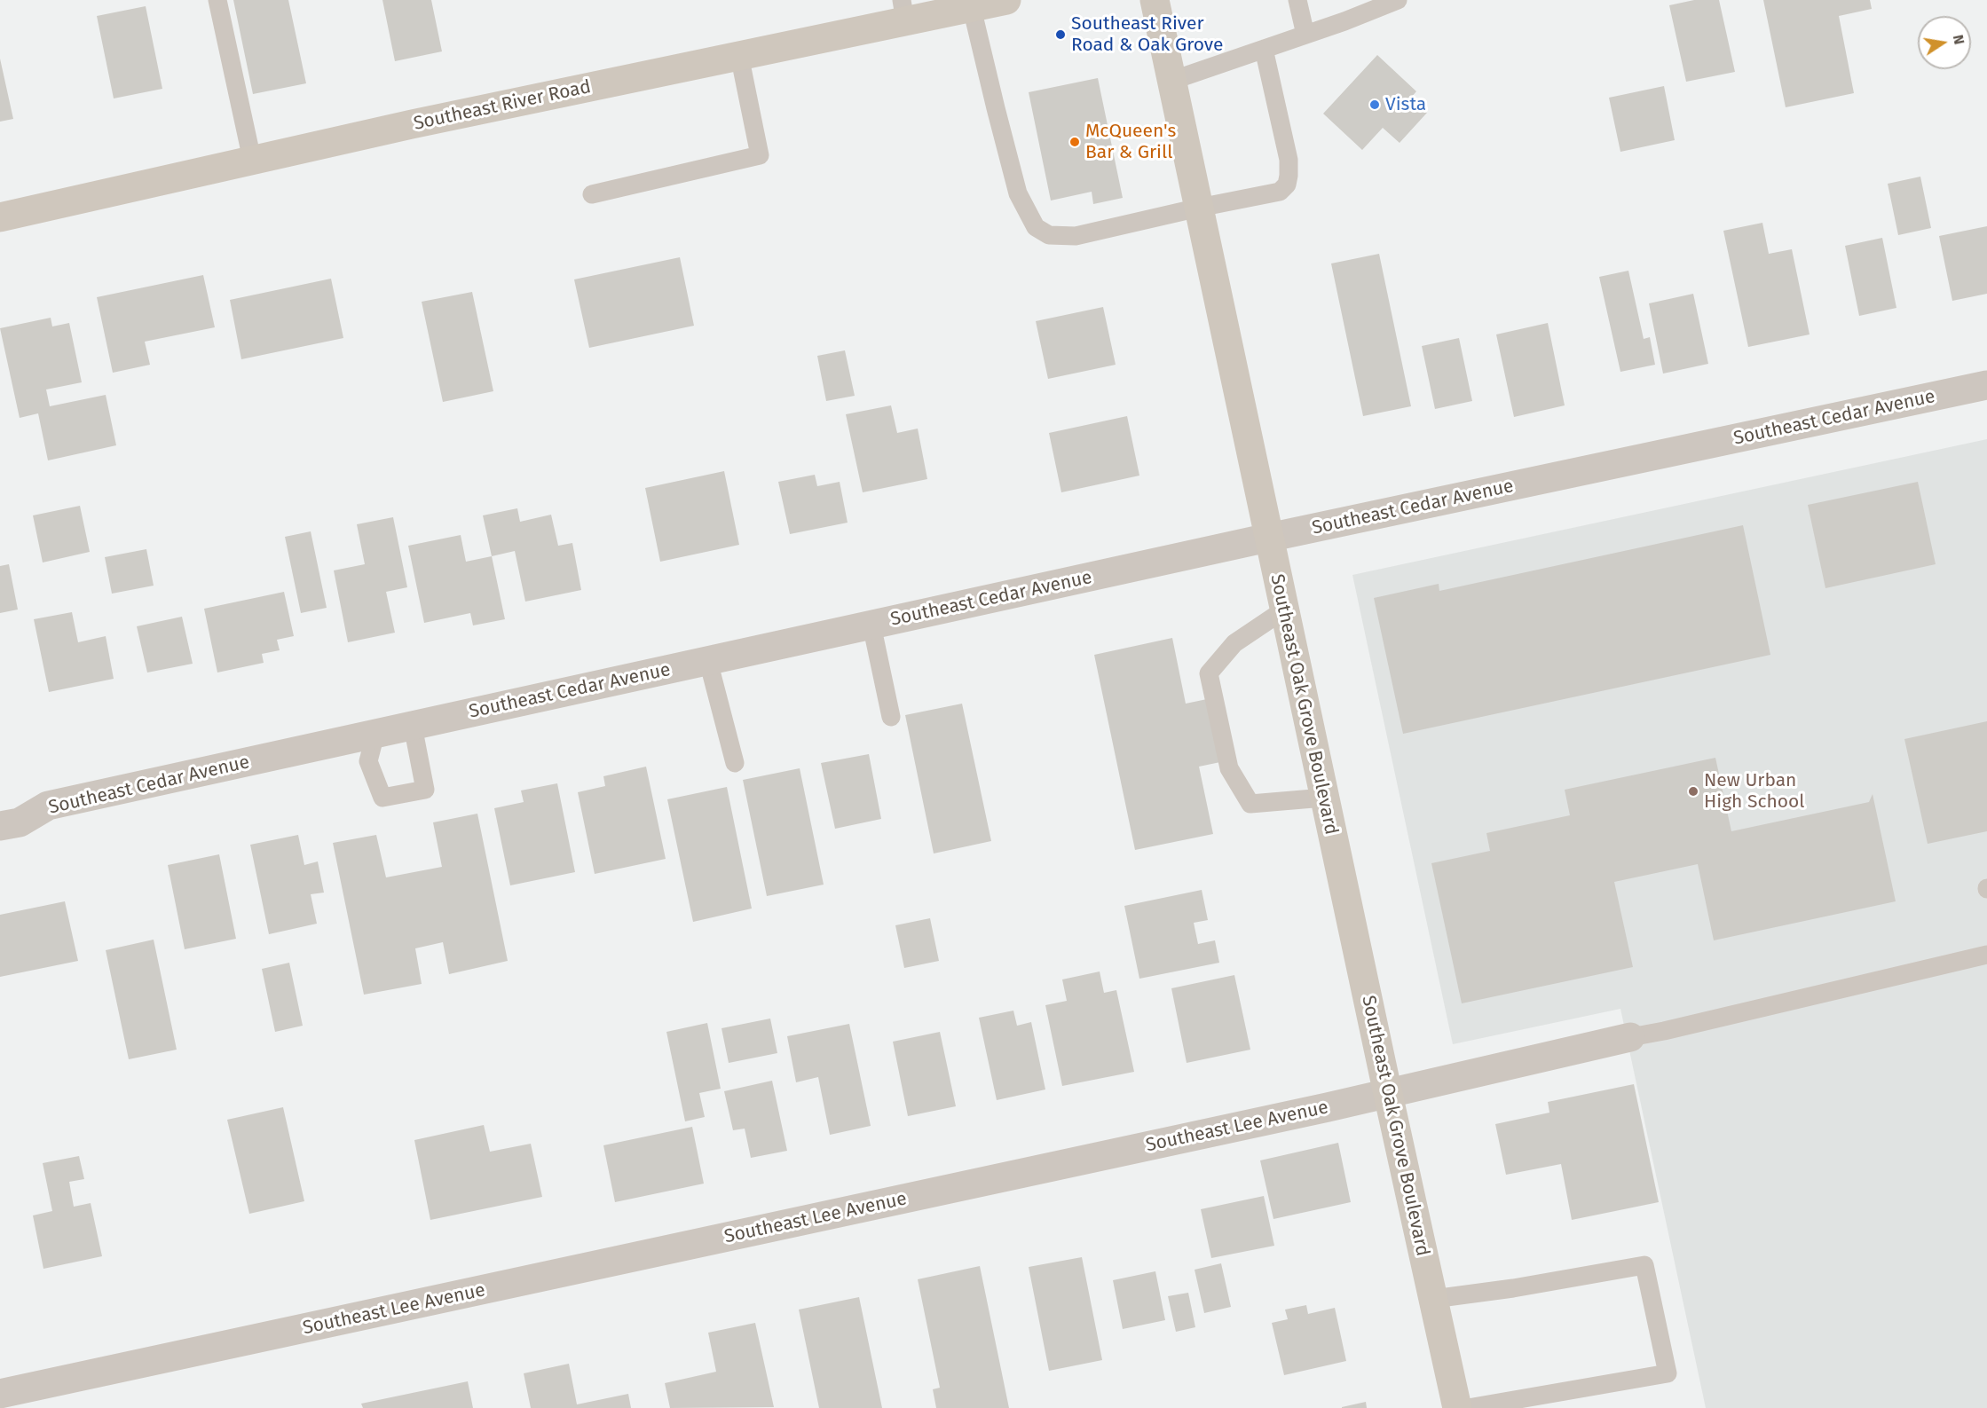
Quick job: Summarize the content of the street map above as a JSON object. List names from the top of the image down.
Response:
{
  "streets": {
    "street": [
      "Southeast River Road",
      "Southeast Cedar Avenue",
      "Southeast Oak Grove Boulevard",
      "Southeast Lee Avenue"
    ]
  },
  "crossings": [
    ["Southeast Cedar Avenue", "Southeast Oak Grove Boulevard"],
    ["Southeast Oak Grove Boulevard", "Southeast Lee Avenue"]
  ],
  "places": [
    "Southeast River Road & Oak Grove",
    "Vista",
    "McQueen's Bar & Grill",
    "New Urban High School"
  ],
  "north": "right"
}
